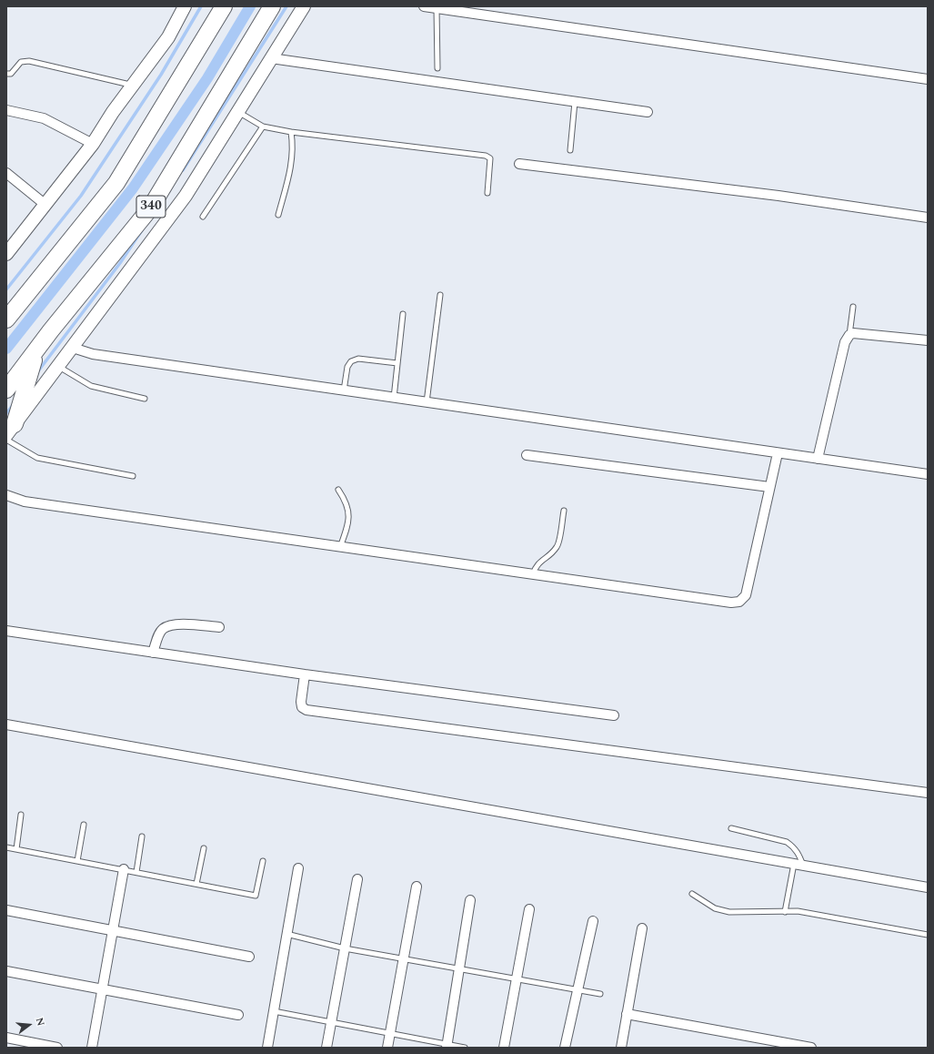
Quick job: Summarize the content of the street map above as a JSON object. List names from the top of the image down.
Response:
{
  "streets": {
    "highway": ["340"]
  },
  "north": "right"
}
